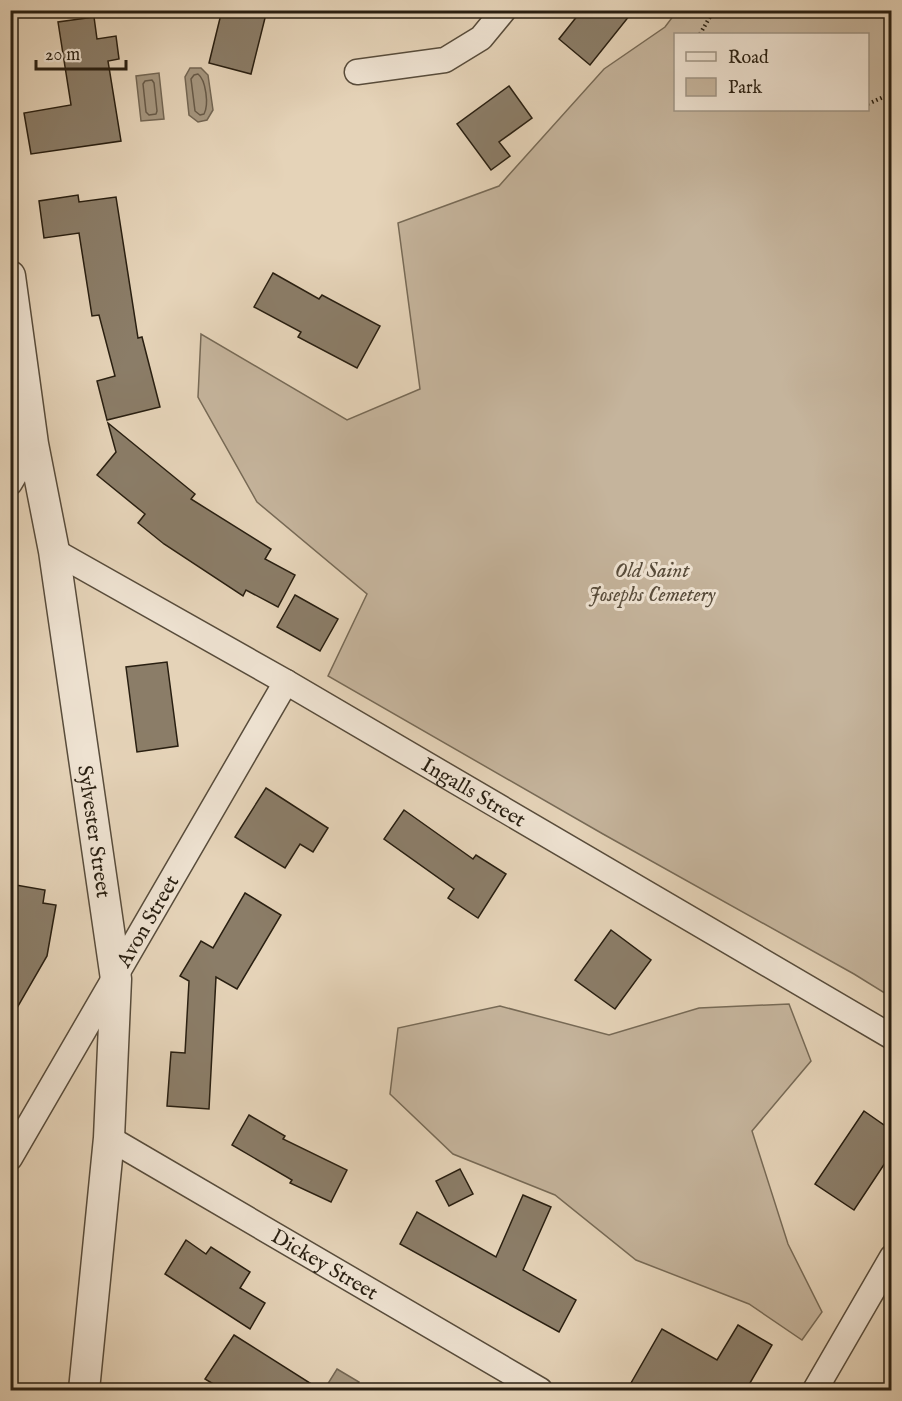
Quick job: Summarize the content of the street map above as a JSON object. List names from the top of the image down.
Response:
{
  "streets": {
    "street": [
      "Ingalls Street",
      "Sylvester Street",
      "Avon Street",
      "Dickey Street"
    ]
  },
  "crossings": [
    ["Ingalls Street", "Sylvester Street"],
    ["Ingalls Street", "Avon Street"],
    ["Sylvester Street", "Avon Street"],
    ["Sylvester Street", "Dickey Street"]
  ],
  "parks": ["Old Saint Josephs Cemetery"],
  "legend": ["Road", "Park"],
  "scale_bar": "20 m"
}
